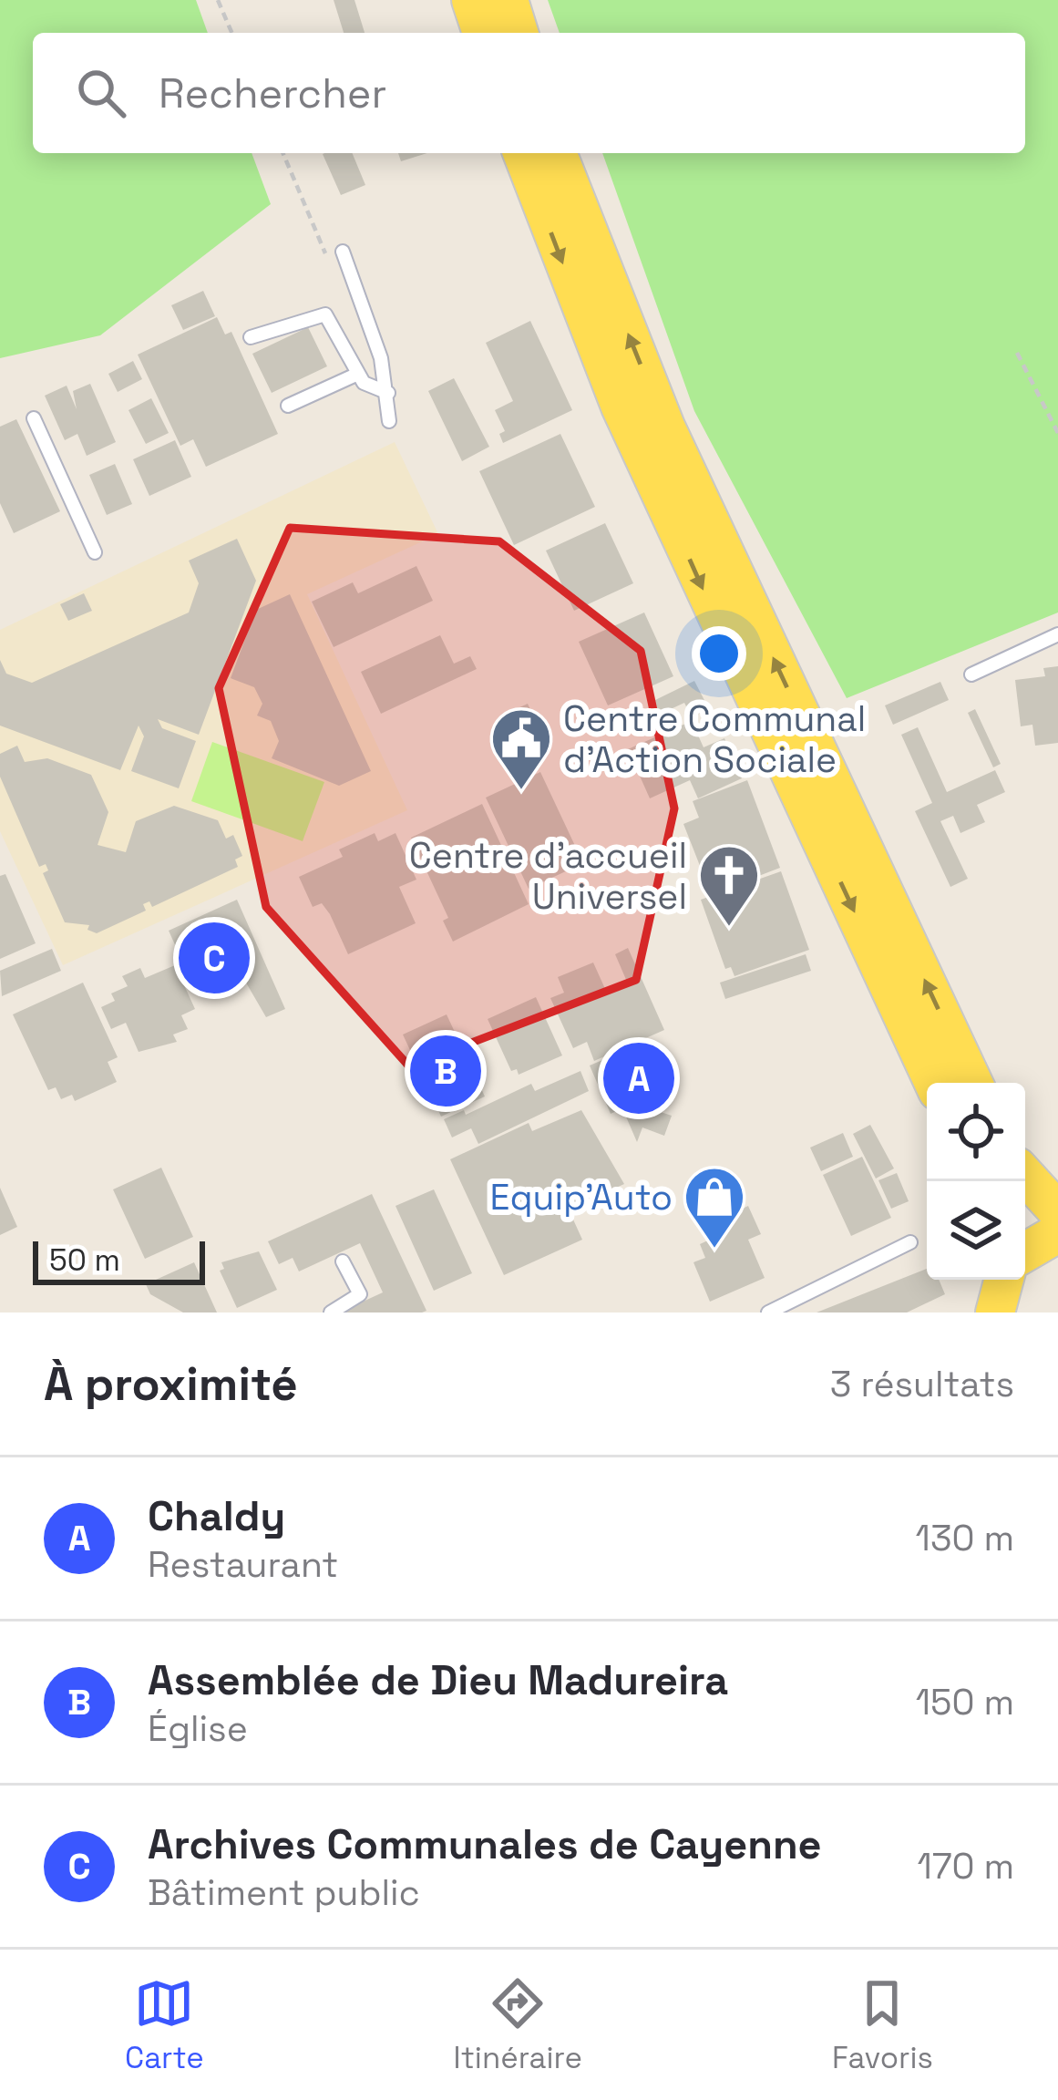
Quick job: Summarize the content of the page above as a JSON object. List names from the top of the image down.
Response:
{
  "places": {
    "public building": ["Centre Communal d'Action Sociale"],
    "church": ["Centre d'accueil Universel"],
    "shop": ["Equip'Auto"]
  },
  "scale_bar": "50 m",
  "page": {
    "search": "Rechercher",
    "pins": ["C", "B", "A"],
    "scale": "50 m",
    "heading": ["À proximité", "3 résultats"],
    "list": [
      {
        "mark": "A",
        "name": "Chaldy",
        "note": "Restaurant",
        "value": "130 m"
      },
      {
        "mark": "B",
        "name": "Assemblée de Dieu Madureira",
        "note": "Église",
        "value": "150 m"
      },
      {
        "mark": "C",
        "name": "Archives Communales de Cayenne",
        "note": "Bâtiment public",
        "value": "170 m"
      }
    ],
    "nav": ["Carte", "Itinéraire", "Favoris"]
  }
}
